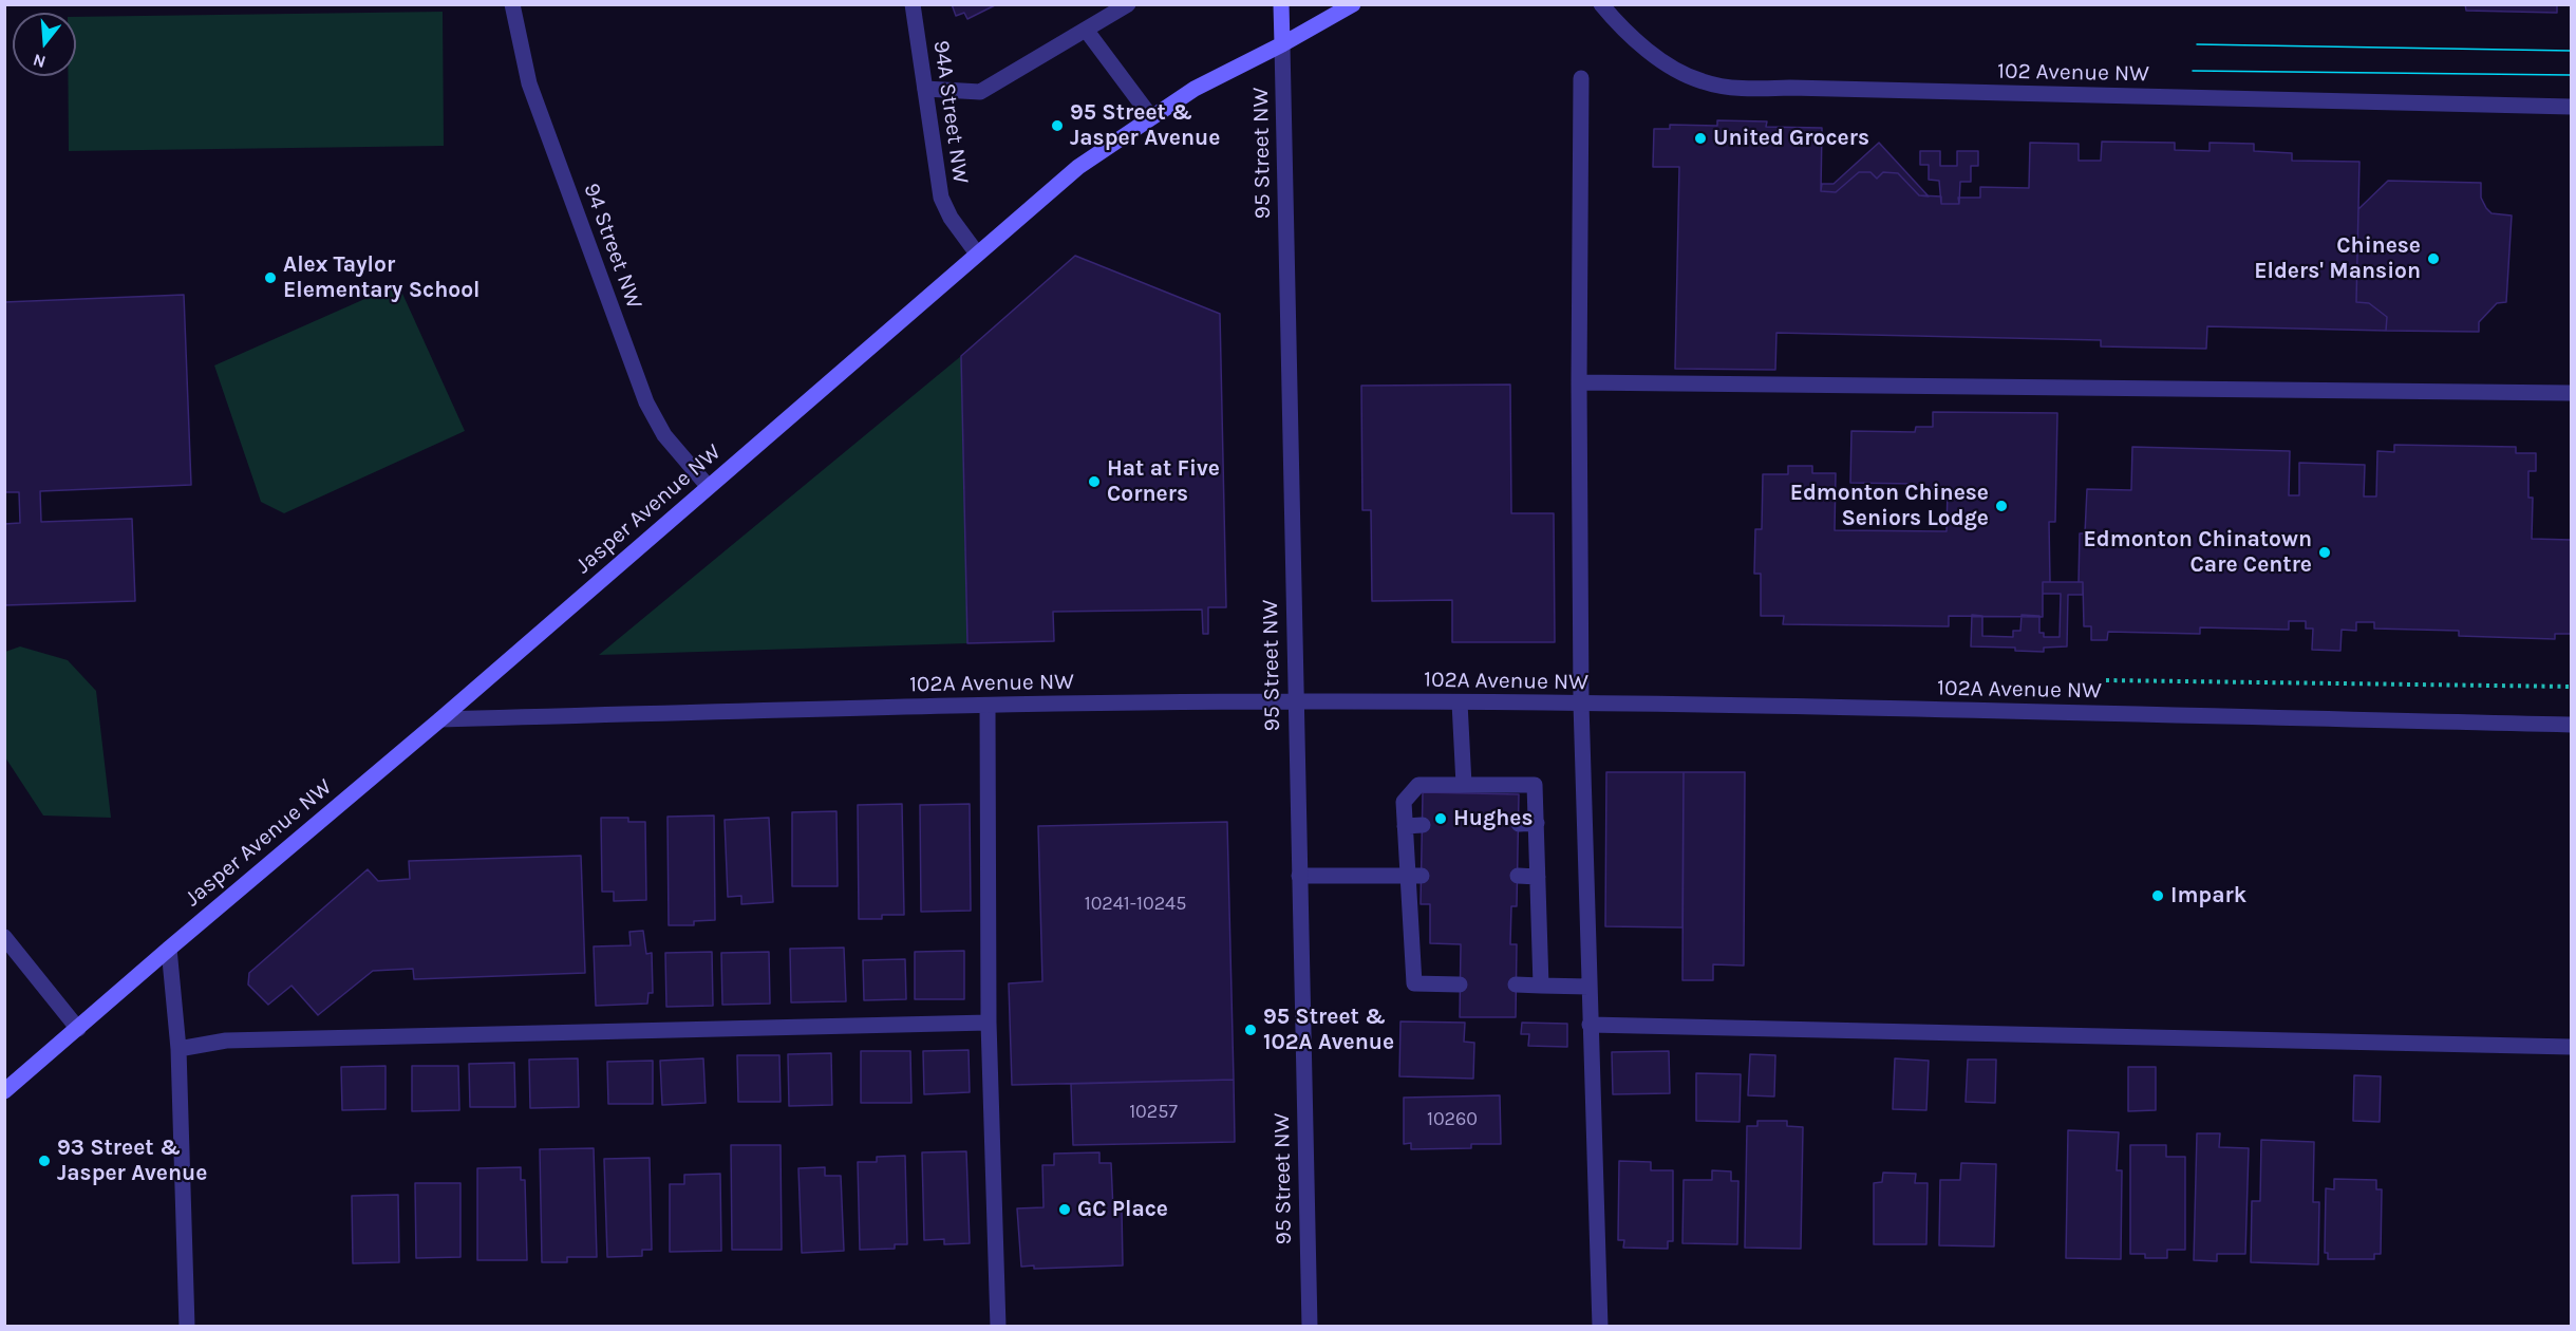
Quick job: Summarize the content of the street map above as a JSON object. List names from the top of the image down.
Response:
{
  "streets": {
    "main road": ["95 Street NW", "Jasper Avenue NW"],
    "street": [
      "102 Avenue NW",
      "94A Street NW",
      "94 Street NW",
      "102A Avenue NW"
    ]
  },
  "crossings": [
    ["94A Street NW", "Jasper Avenue NW"],
    ["95 Street NW", "Jasper Avenue NW"],
    ["95 Street NW", "102A Avenue NW"],
    ["94 Street NW", "Jasper Avenue NW"],
    ["Jasper Avenue NW", "102A Avenue NW"]
  ],
  "places": [
    "95 Street & Jasper Avenue",
    "United Grocers",
    "Chinese Elders' Mansion",
    "Alex Taylor Elementary School",
    "Hat at Five Corners",
    "Edmonton Chinese Seniors Lodge",
    "Edmonton Chinatown Care Centre",
    "Hughes",
    "Impark",
    "95 Street & 102A Avenue",
    "93 Street & Jasper Avenue",
    "GC Place"
  ],
  "house_numbers": ["10241-10245", "10257", "10260"],
  "north": "bottom"
}
